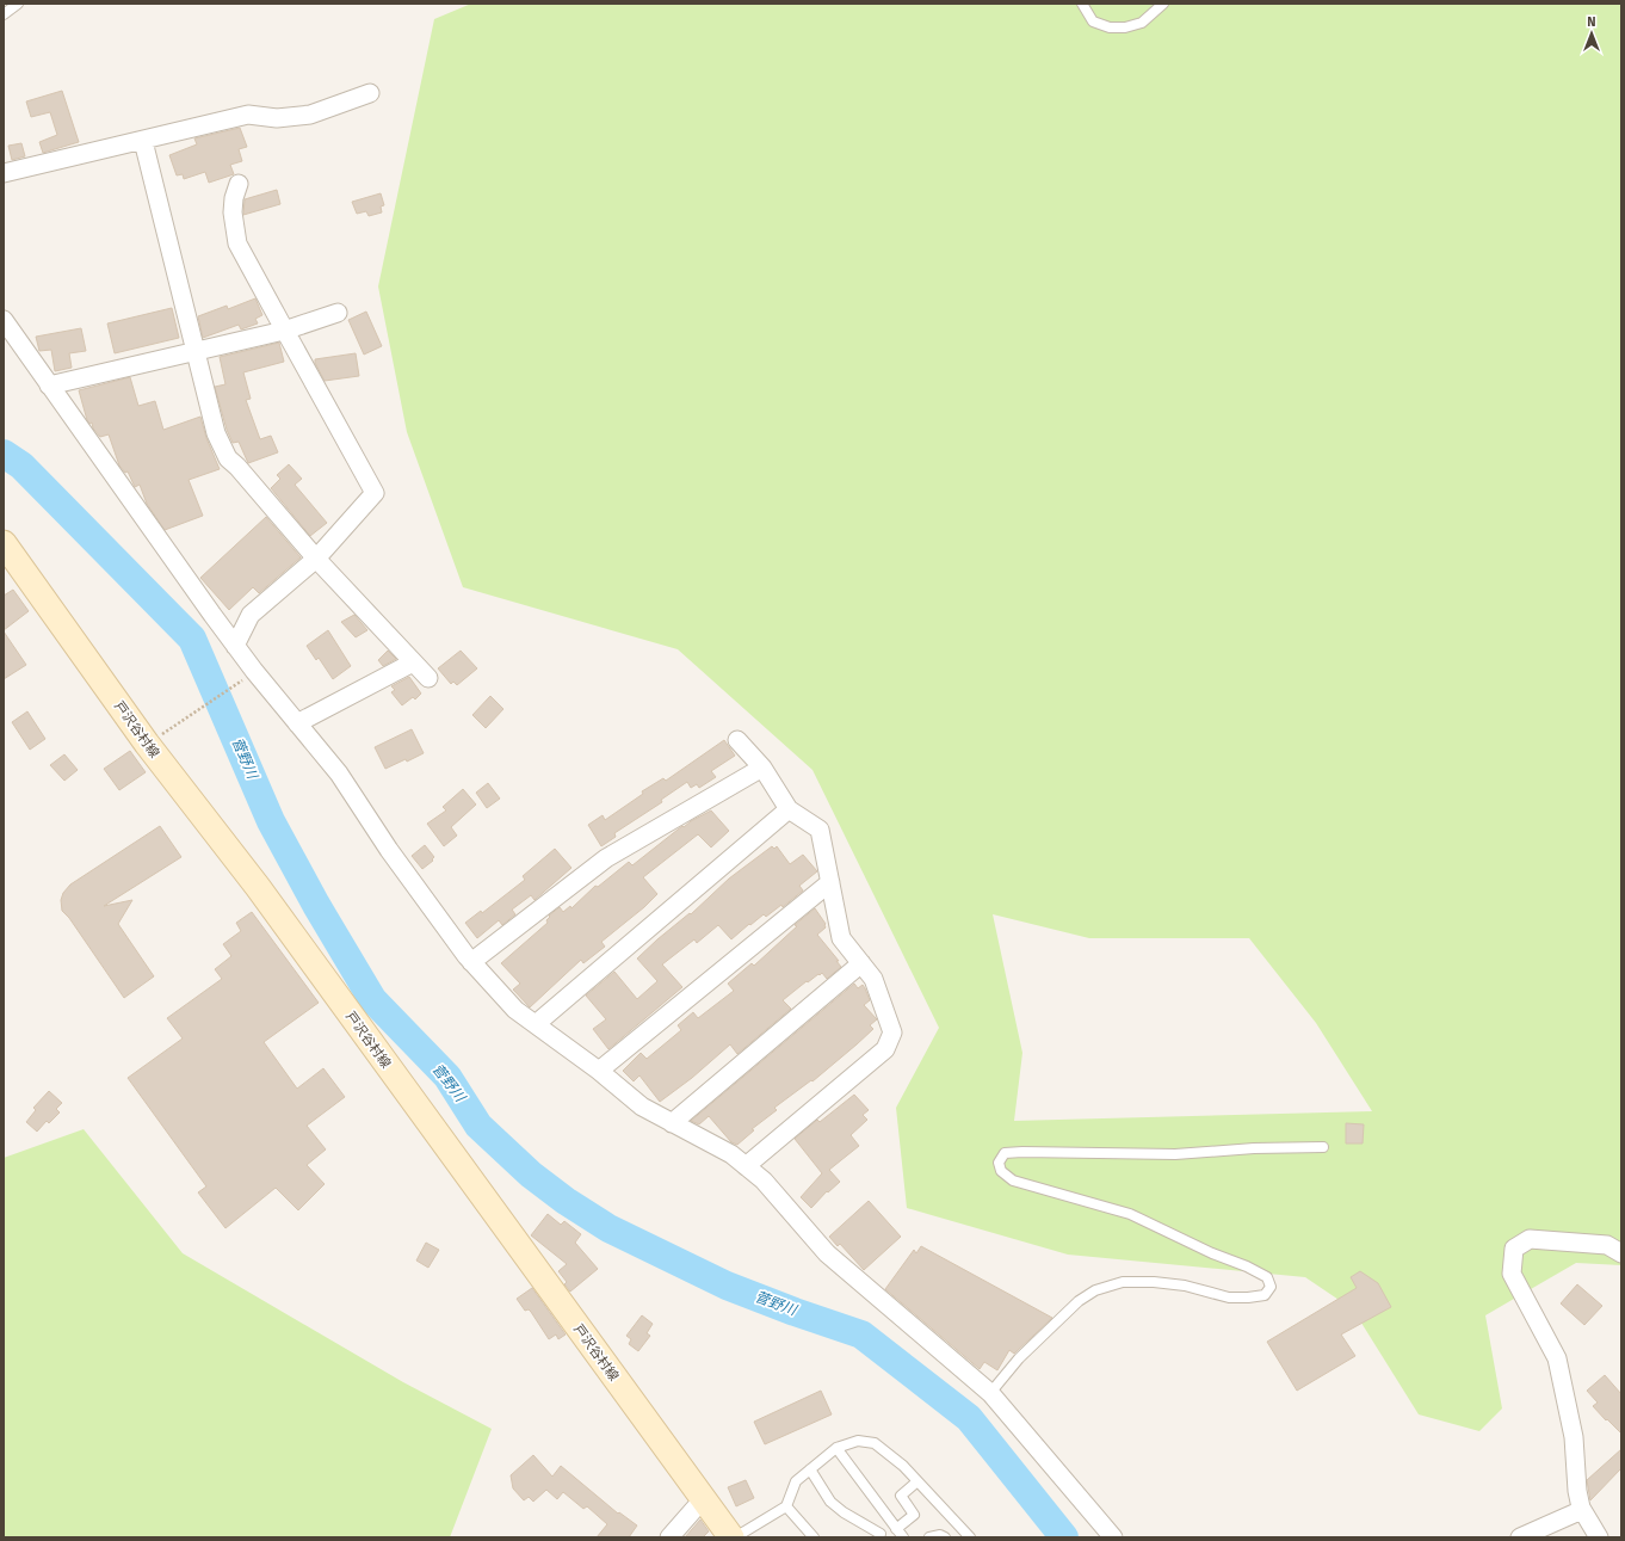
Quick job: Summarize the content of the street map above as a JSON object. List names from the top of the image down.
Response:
{
  "streets": {
    "main road": ["戸沢谷村線"]
  },
  "water": ["菅野川"],
  "north": "top"
}
